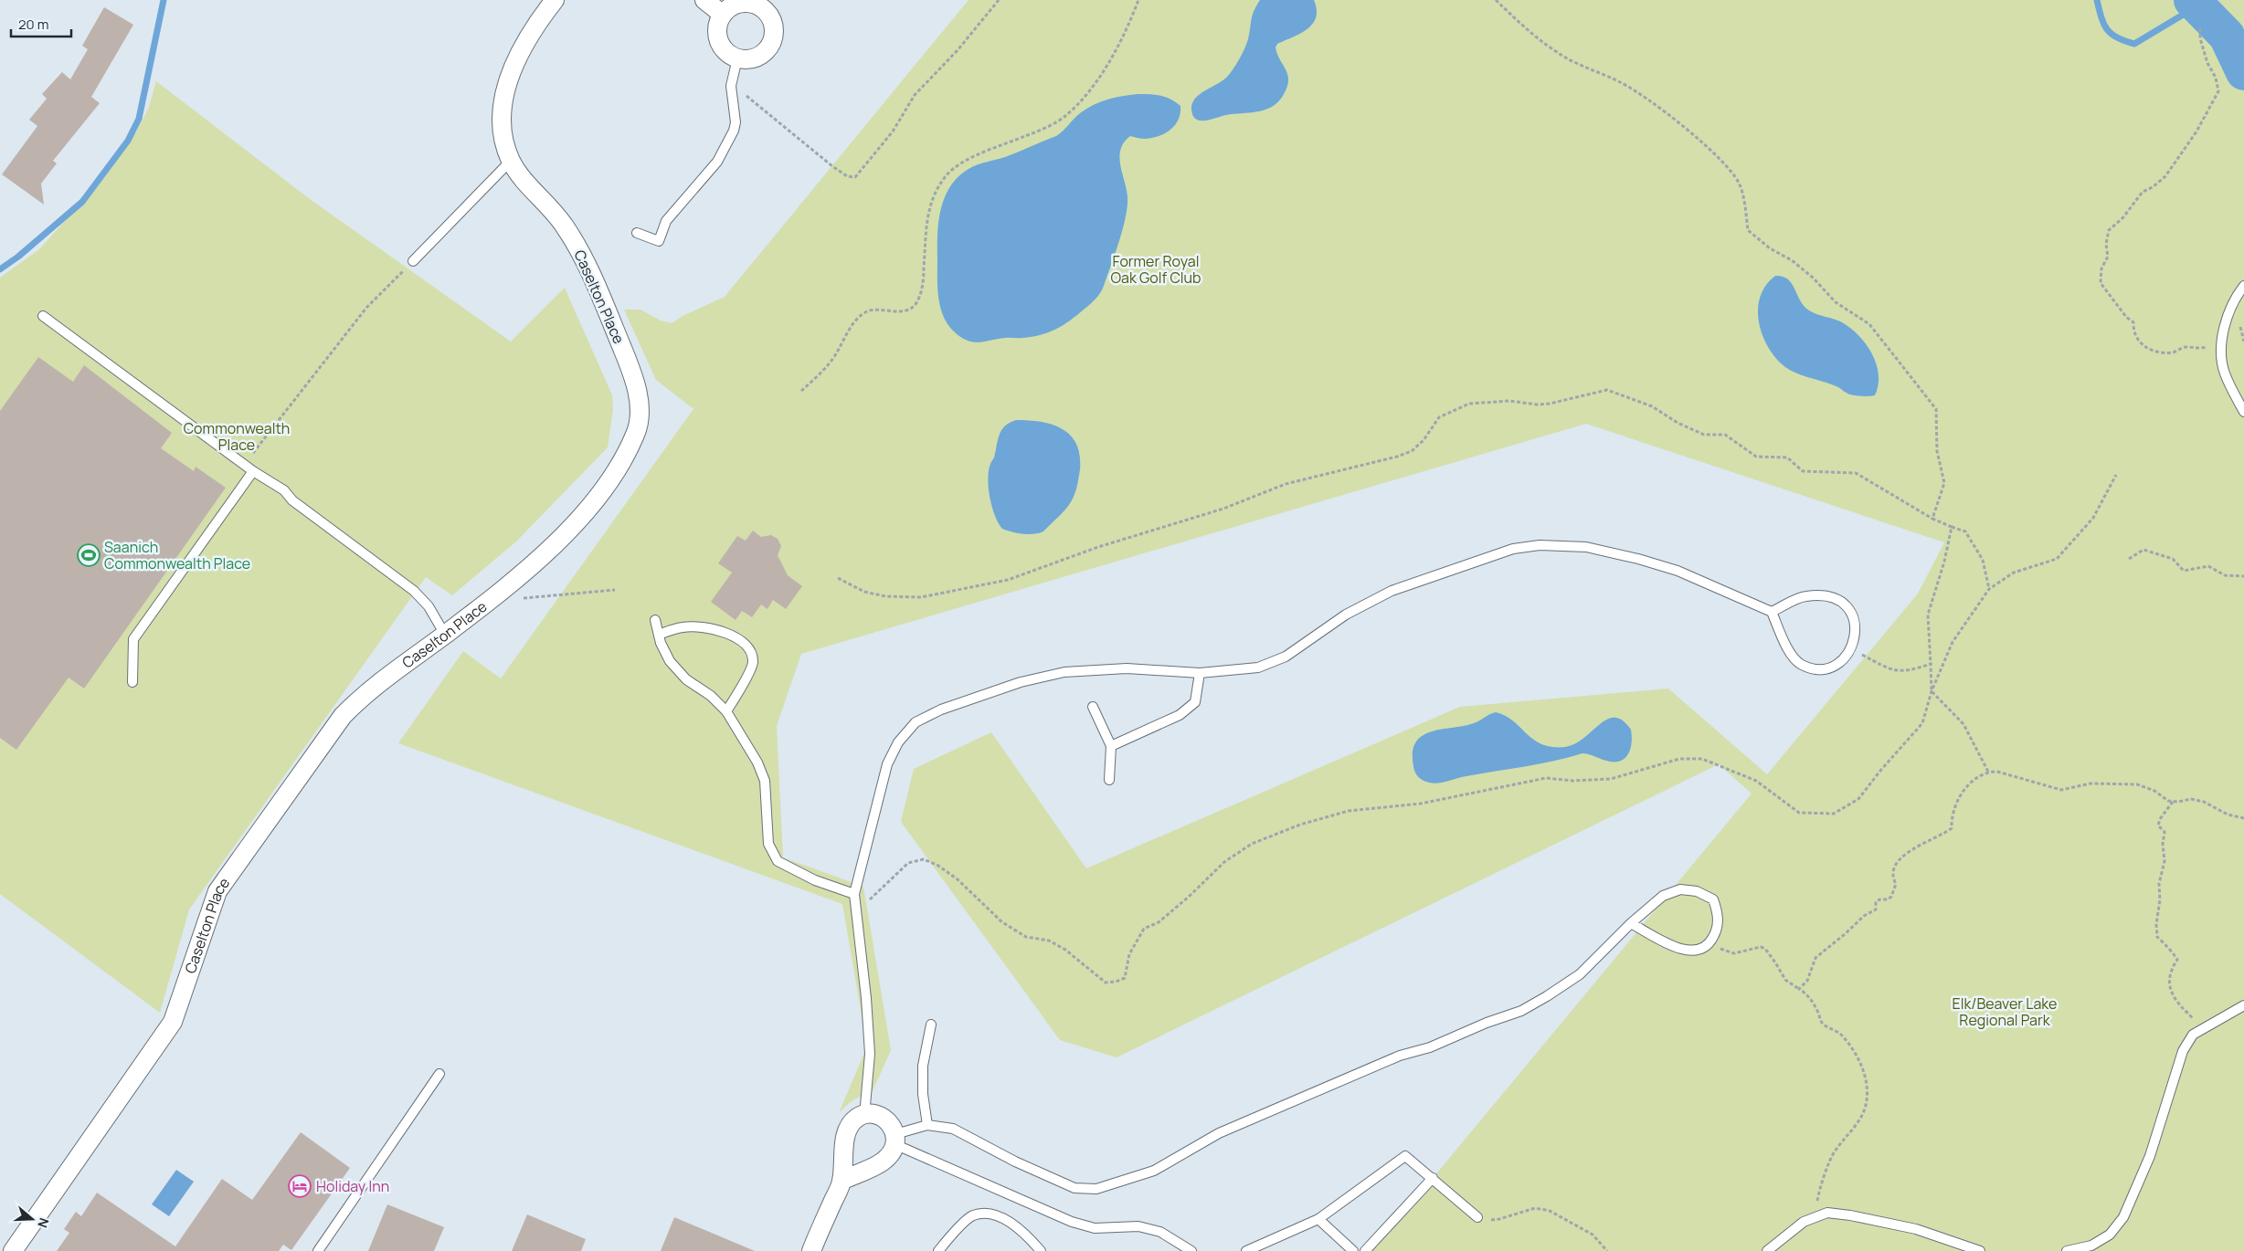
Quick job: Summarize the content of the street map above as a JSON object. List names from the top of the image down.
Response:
{
  "streets": {
    "street": ["Caselton Place"]
  },
  "parks": ["Former Royal Oak Golf Club", "Commonwealth Place", "Elk/Beaver Lake Regional Park"],
  "places": {
    "sports": ["Saanich Commonwealth Place"],
    "hotel": ["Holiday Inn"]
  },
  "scale_bar": "20 m",
  "north": "right"
}
